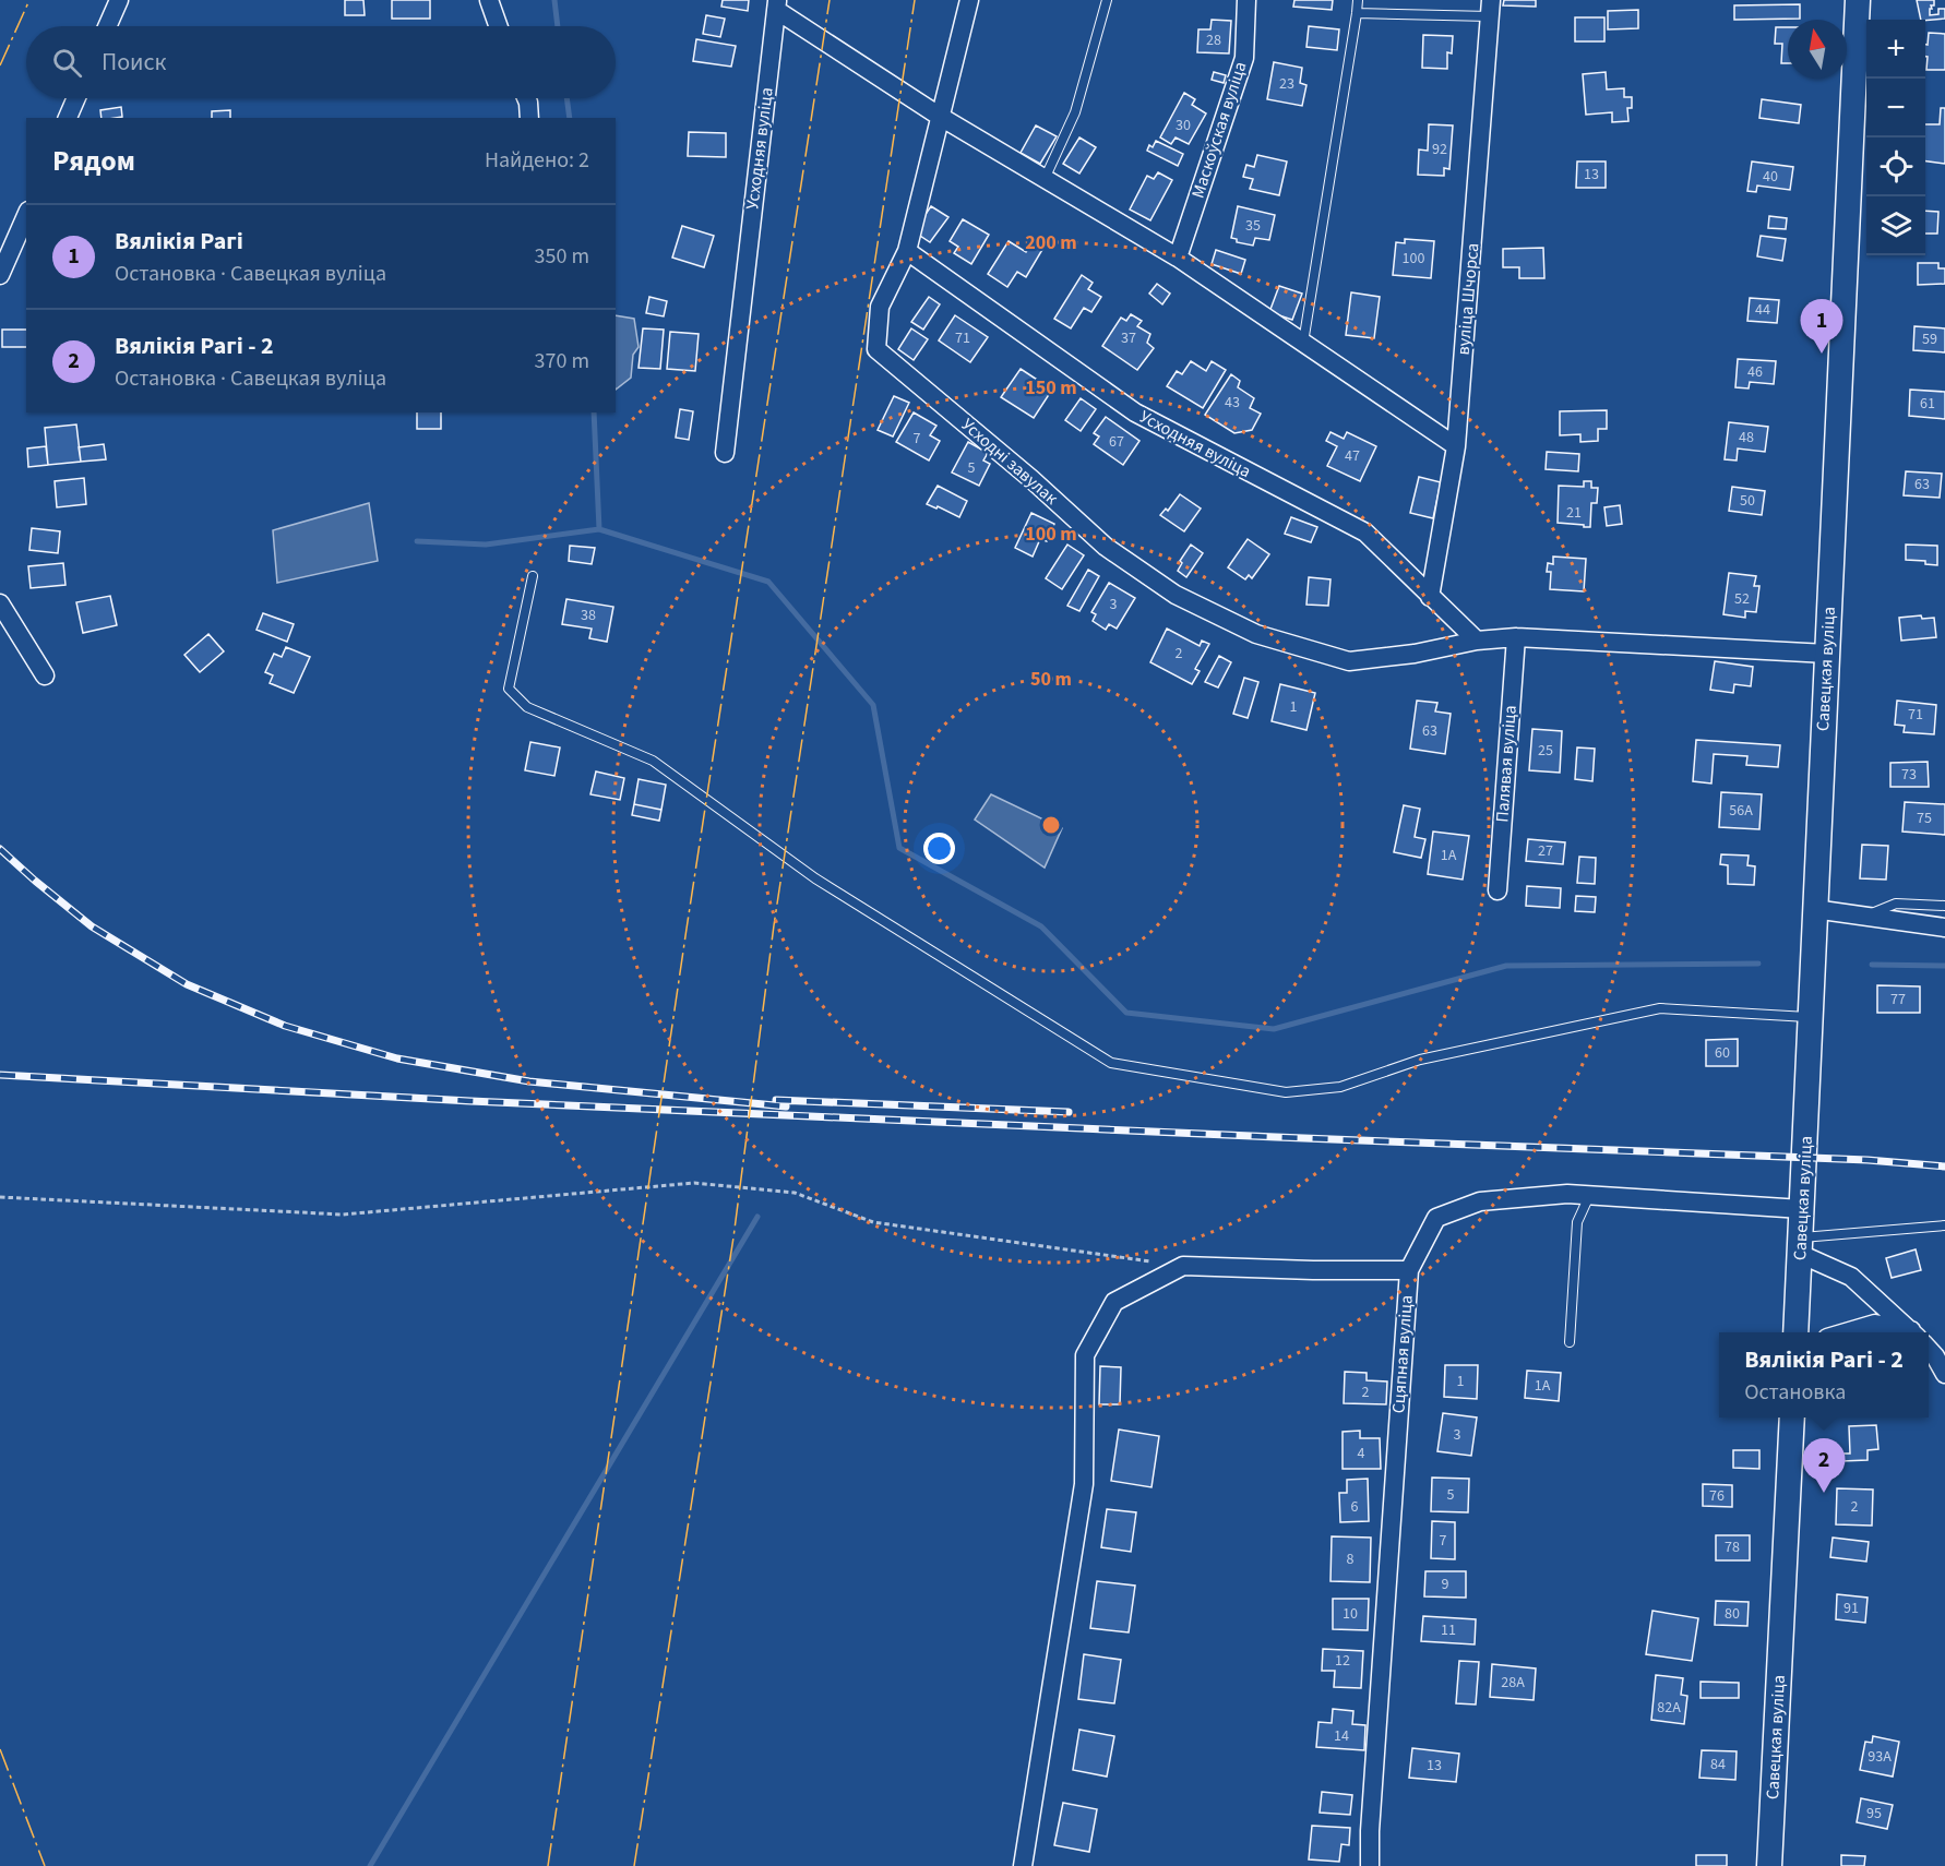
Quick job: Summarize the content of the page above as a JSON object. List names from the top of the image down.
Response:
{
  "streets": {
    "main road": ["Савецкая вуліца"],
    "street": [
      "Маскоўская вуліца",
      "Усходняя вуліца",
      "вуліца Шчорса",
      "Усходні завулак",
      "Палявая вуліца",
      "Сцяпная вуліца"
    ]
  },
  "crossings": [
    ["Усходняя вуліца", "вуліца Шчорса"],
    ["Усходняя вуліца", "Усходні завулак"],
    ["Усходні завулак", "Савецкая вуліца"],
    ["Усходні завулак", "Палявая вуліца"],
    ["Савецкая вуліца", "Сцяпная вуліца"]
  ],
  "house_numbers": [
    "28",
    "23",
    "30",
    "92",
    "13",
    "40",
    "35",
    "100",
    "44",
    "71",
    "37",
    "59",
    "46",
    "43",
    "61",
    "48",
    "7",
    "67",
    "47",
    "5",
    "63",
    "50",
    "21",
    "52",
    "3",
    "38",
    "2",
    "1",
    "71",
    "63",
    "25",
    "73",
    "56А",
    "75",
    "27",
    "1А",
    "77",
    "60",
    "1",
    "1А",
    "2",
    "3",
    "4",
    "5",
    "76",
    "6",
    "2",
    "7",
    "78",
    "8",
    "9",
    "91",
    "10",
    "80",
    "11",
    "12",
    "28А",
    "82А",
    "14",
    "93А",
    "84",
    "13",
    "95"
  ],
  "north": "top",
  "page": {
    "map_buttons": ["+", "−"],
    "search": "Поиск",
    "heading": ["Рядом", "Найдено: 2"],
    "list": [
      {
        "mark": "1",
        "name": "Вялікія Рагі",
        "note": "Остановка · Савецкая вуліца",
        "value": "350 m"
      },
      {
        "mark": "2",
        "name": "Вялікія Рагі - 2",
        "note": "Остановка · Савецкая вуліца",
        "value": "370 m"
      }
    ],
    "pins": ["1", "2"],
    "popup": ["Вялікія Рагі - 2", "Остановка"]
  },
  "rings": [
    "200 m",
    "150 m",
    "100 m",
    "50 m"
  ]
}
